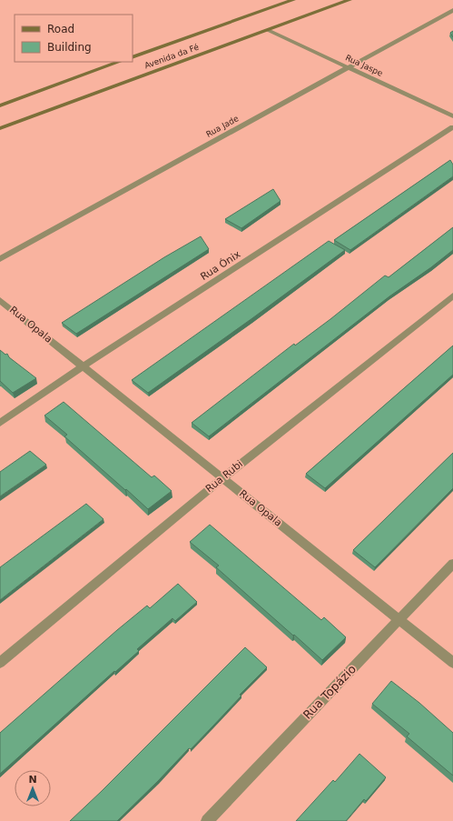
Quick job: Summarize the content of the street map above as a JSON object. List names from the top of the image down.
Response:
{
  "streets": {
    "main road": ["Avenida da Fé"],
    "street": [
      "Rua Jaspe",
      "Rua Jade",
      "Rua Ónix",
      "Rua Opala",
      "Rua Rubi",
      "Rua Topázio"
    ]
  },
  "crossings": [
    ["Avenida da Fé", "Rua Jaspe"],
    ["Rua Jaspe", "Rua Jade"],
    ["Rua Ónix", "Rua Opala"],
    ["Rua Opala", "Rua Rubi"],
    ["Rua Opala", "Rua Topázio"]
  ],
  "legend": ["Road", "Building"],
  "north": "top"
}
